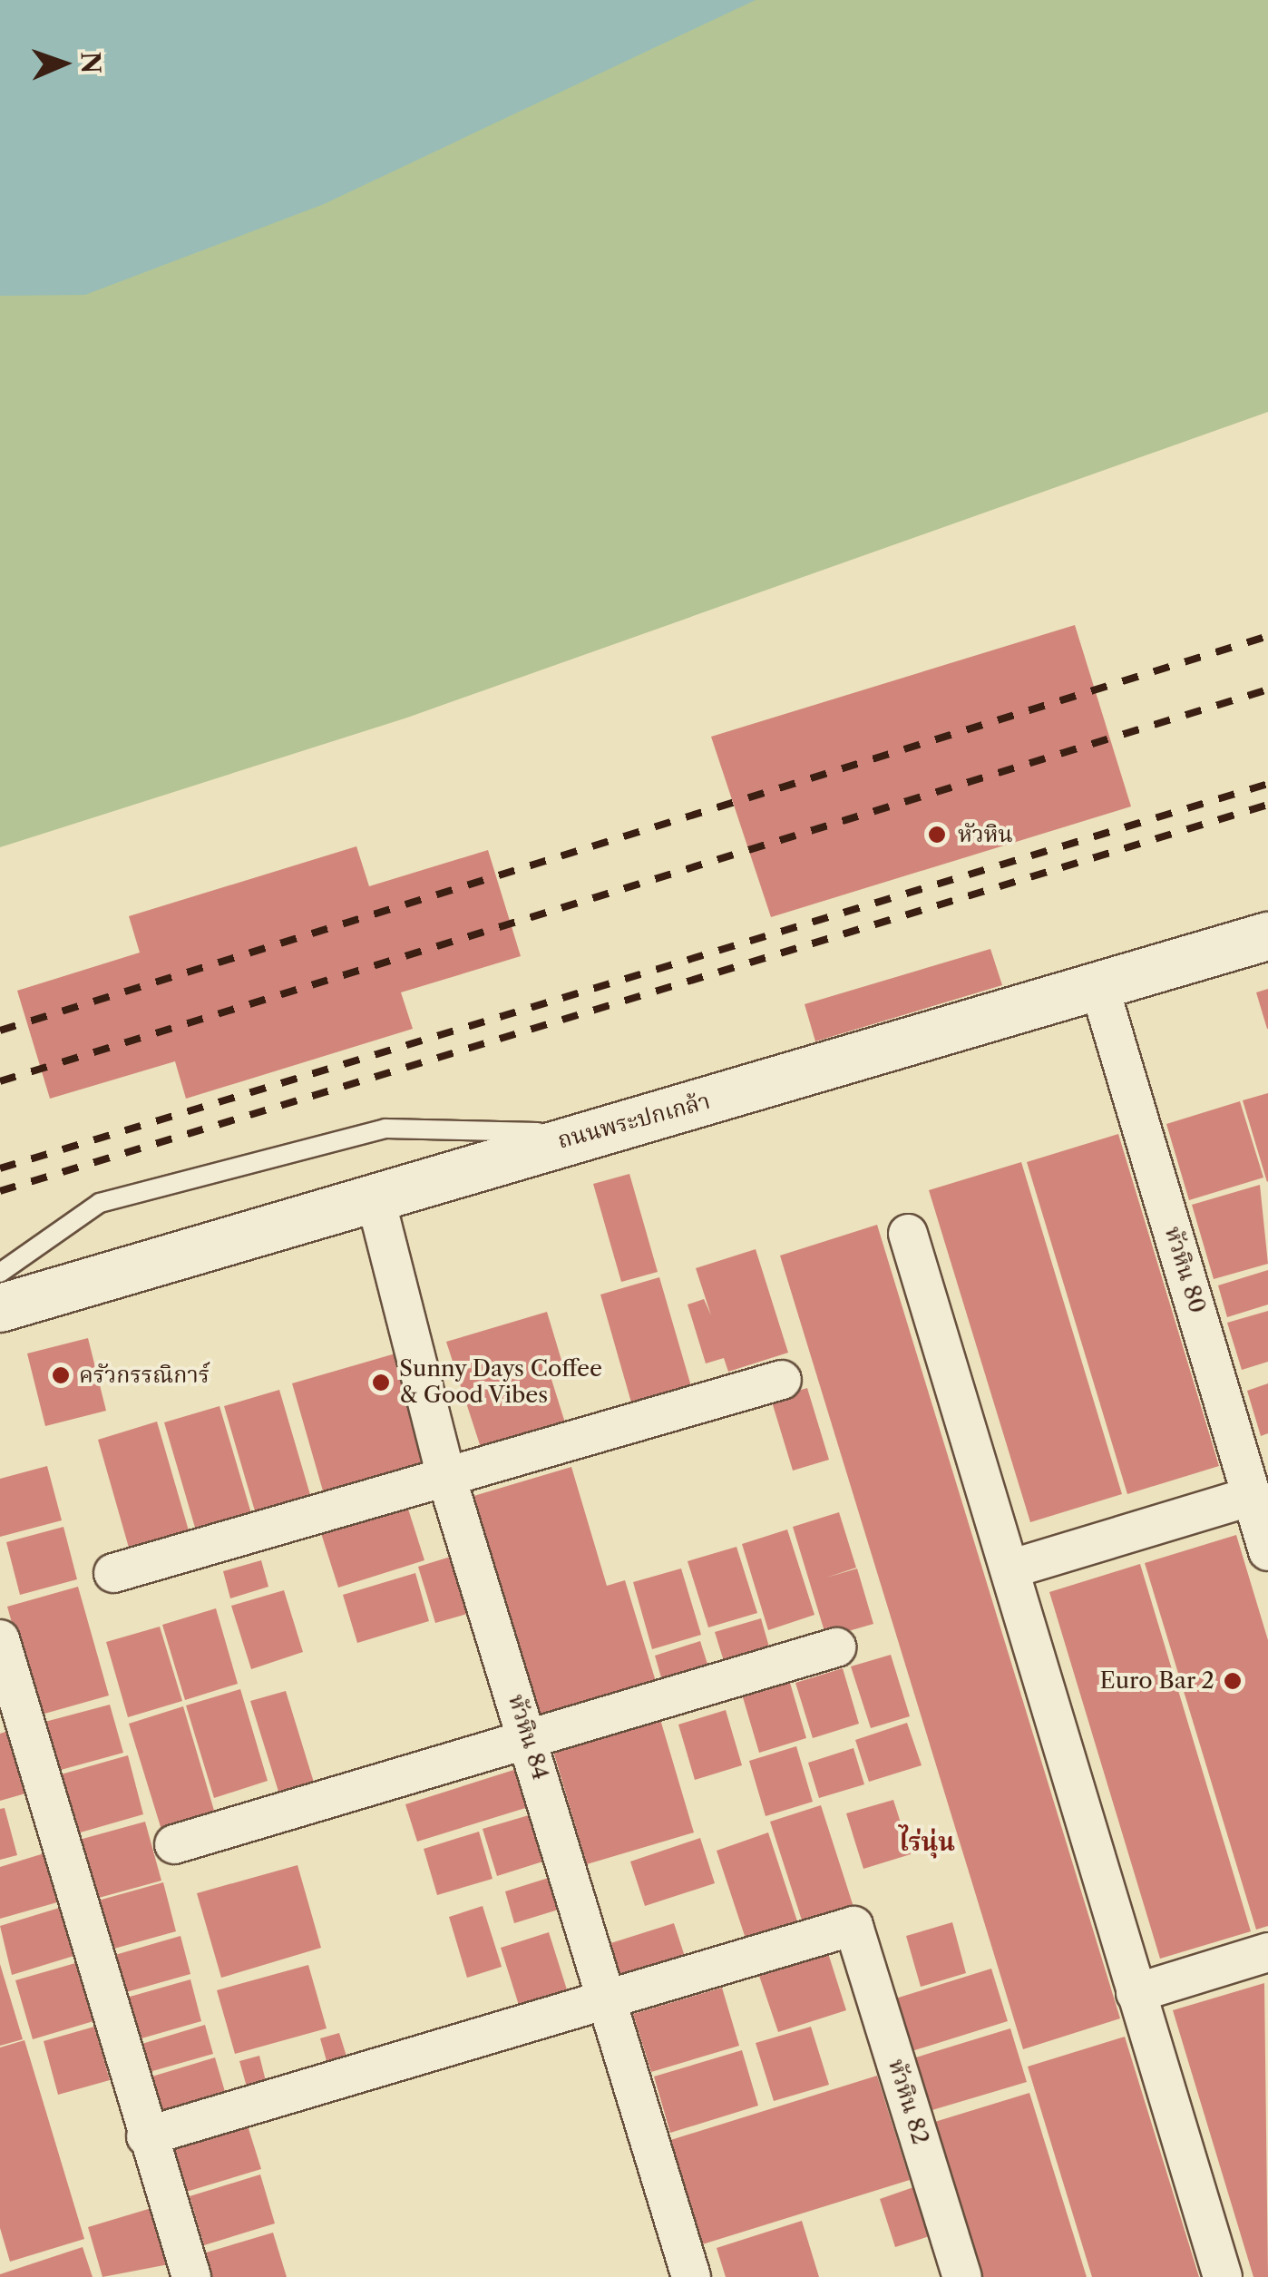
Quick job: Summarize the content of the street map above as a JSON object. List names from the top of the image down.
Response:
{
  "streets": {
    "street": [
      "ถนนพระปกเกล้า",
      "หัวหิน 80",
      "หัวหิน 84",
      "หัวหิน 82"
    ]
  },
  "crossings": [
    ["ถนนพระปกเกล้า", "หัวหิน 80"],
    ["ถนนพระปกเกล้า", "หัวหิน 84"],
    ["หัวหิน 84", "หัวหิน 82"]
  ],
  "districts": ["ไร่นุ่น"],
  "places": [
    "หัวหิน",
    "ครัวกรรณิการ์",
    "Sunny Days Coffee & Good Vibes",
    "Euro Bar 2"
  ],
  "north": "right"
}
